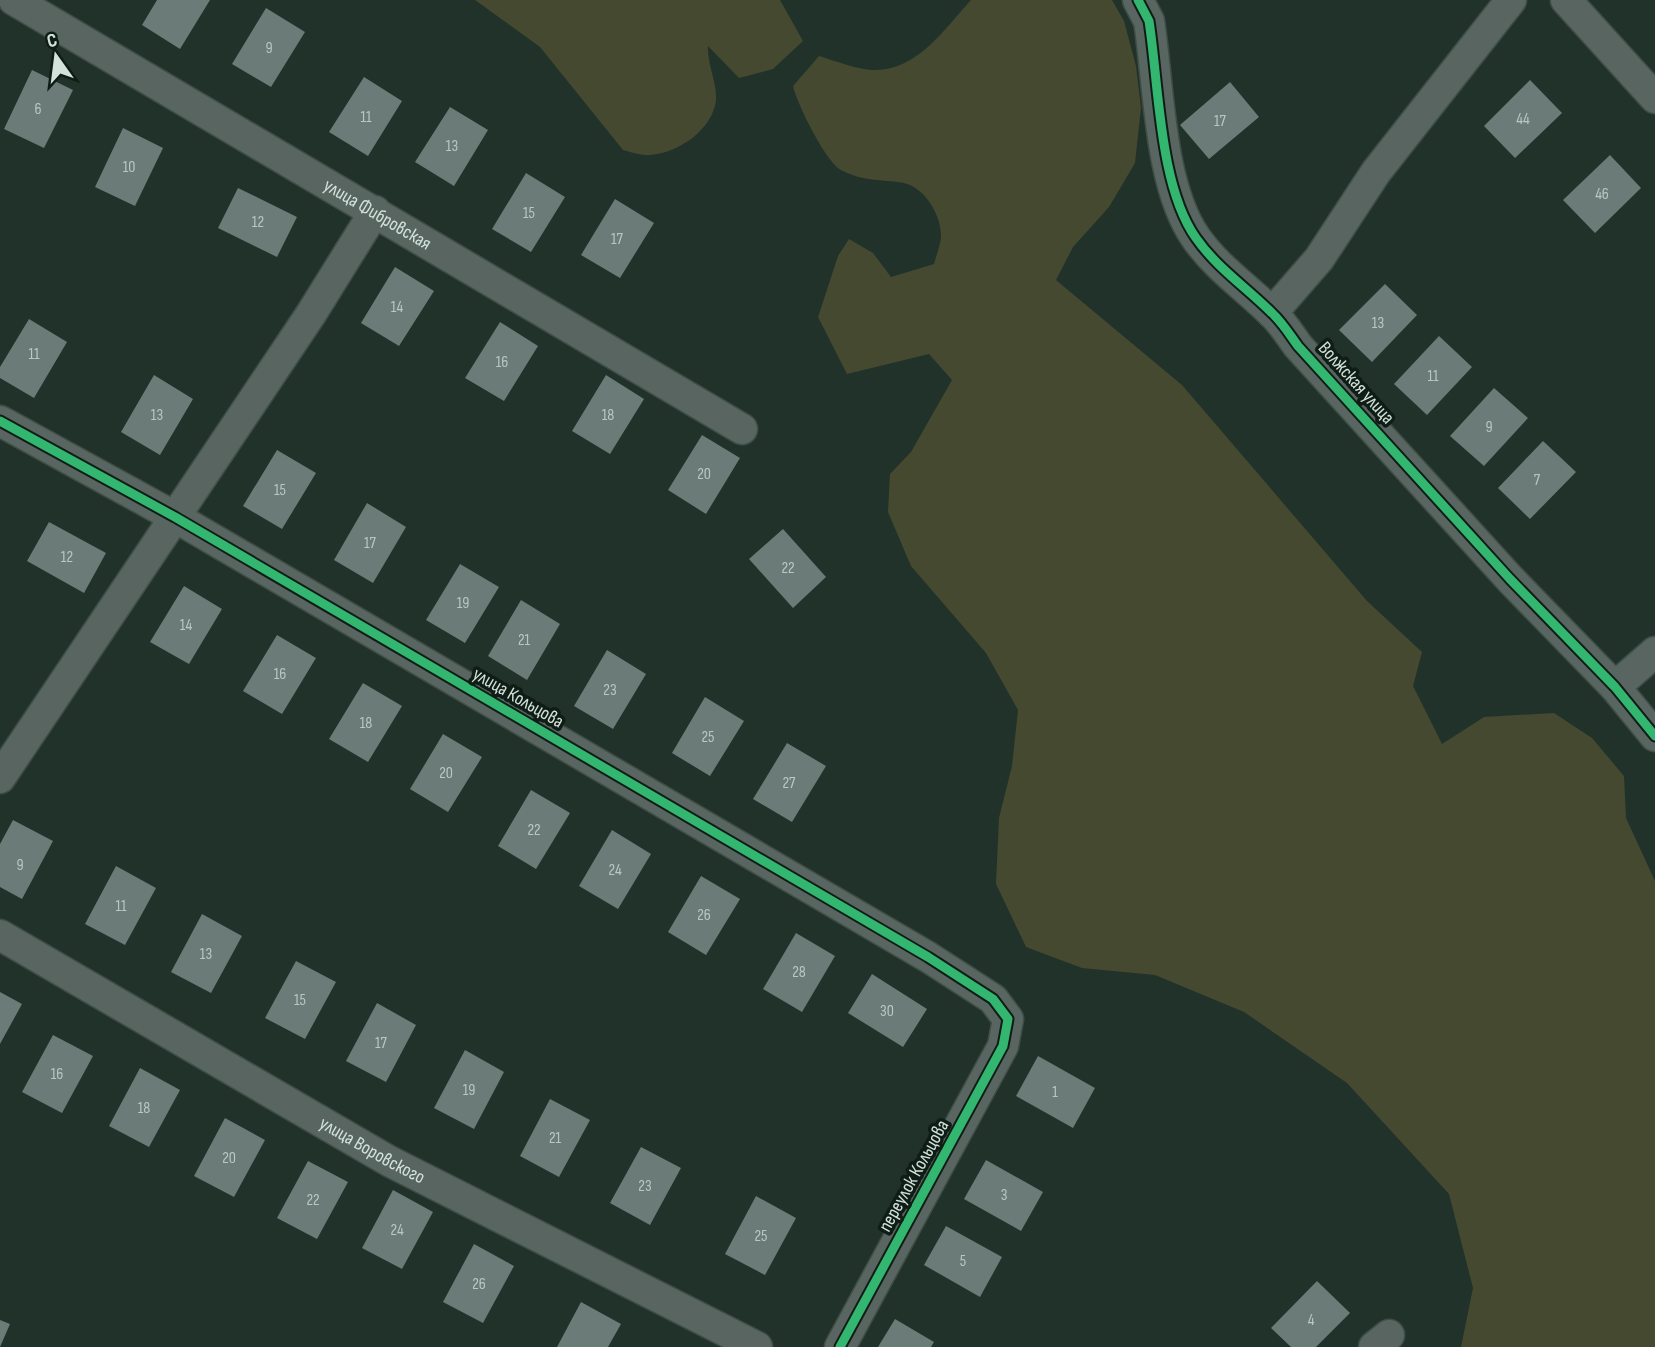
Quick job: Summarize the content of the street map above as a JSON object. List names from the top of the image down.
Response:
{
  "streets": {
    "street": [
      "улица Фибровская",
      "Волжская улица",
      "улица Кольцова",
      "улица Воровского",
      "переулок Кольцова"
    ]
  },
  "crossings": [
    ["улица Кольцова", "переулок Кольцова"]
  ],
  "house_numbers": [
    "9",
    "6",
    "11",
    "44",
    "17",
    "13",
    "10",
    "46",
    "15",
    "12",
    "17",
    "14",
    "13",
    "11",
    "16",
    "11",
    "13",
    "18",
    "9",
    "20",
    "7",
    "15",
    "17",
    "12",
    "22",
    "19",
    "14",
    "21",
    "16",
    "23",
    "18",
    "25",
    "20",
    "27",
    "22",
    "9",
    "24",
    "11",
    "26",
    "13",
    "28",
    "15",
    "30",
    "17",
    "16",
    "19",
    "1",
    "18",
    "21",
    "20",
    "23",
    "3",
    "22",
    "24",
    "25",
    "5",
    "26",
    "4"
  ],
  "north": "top"
}
